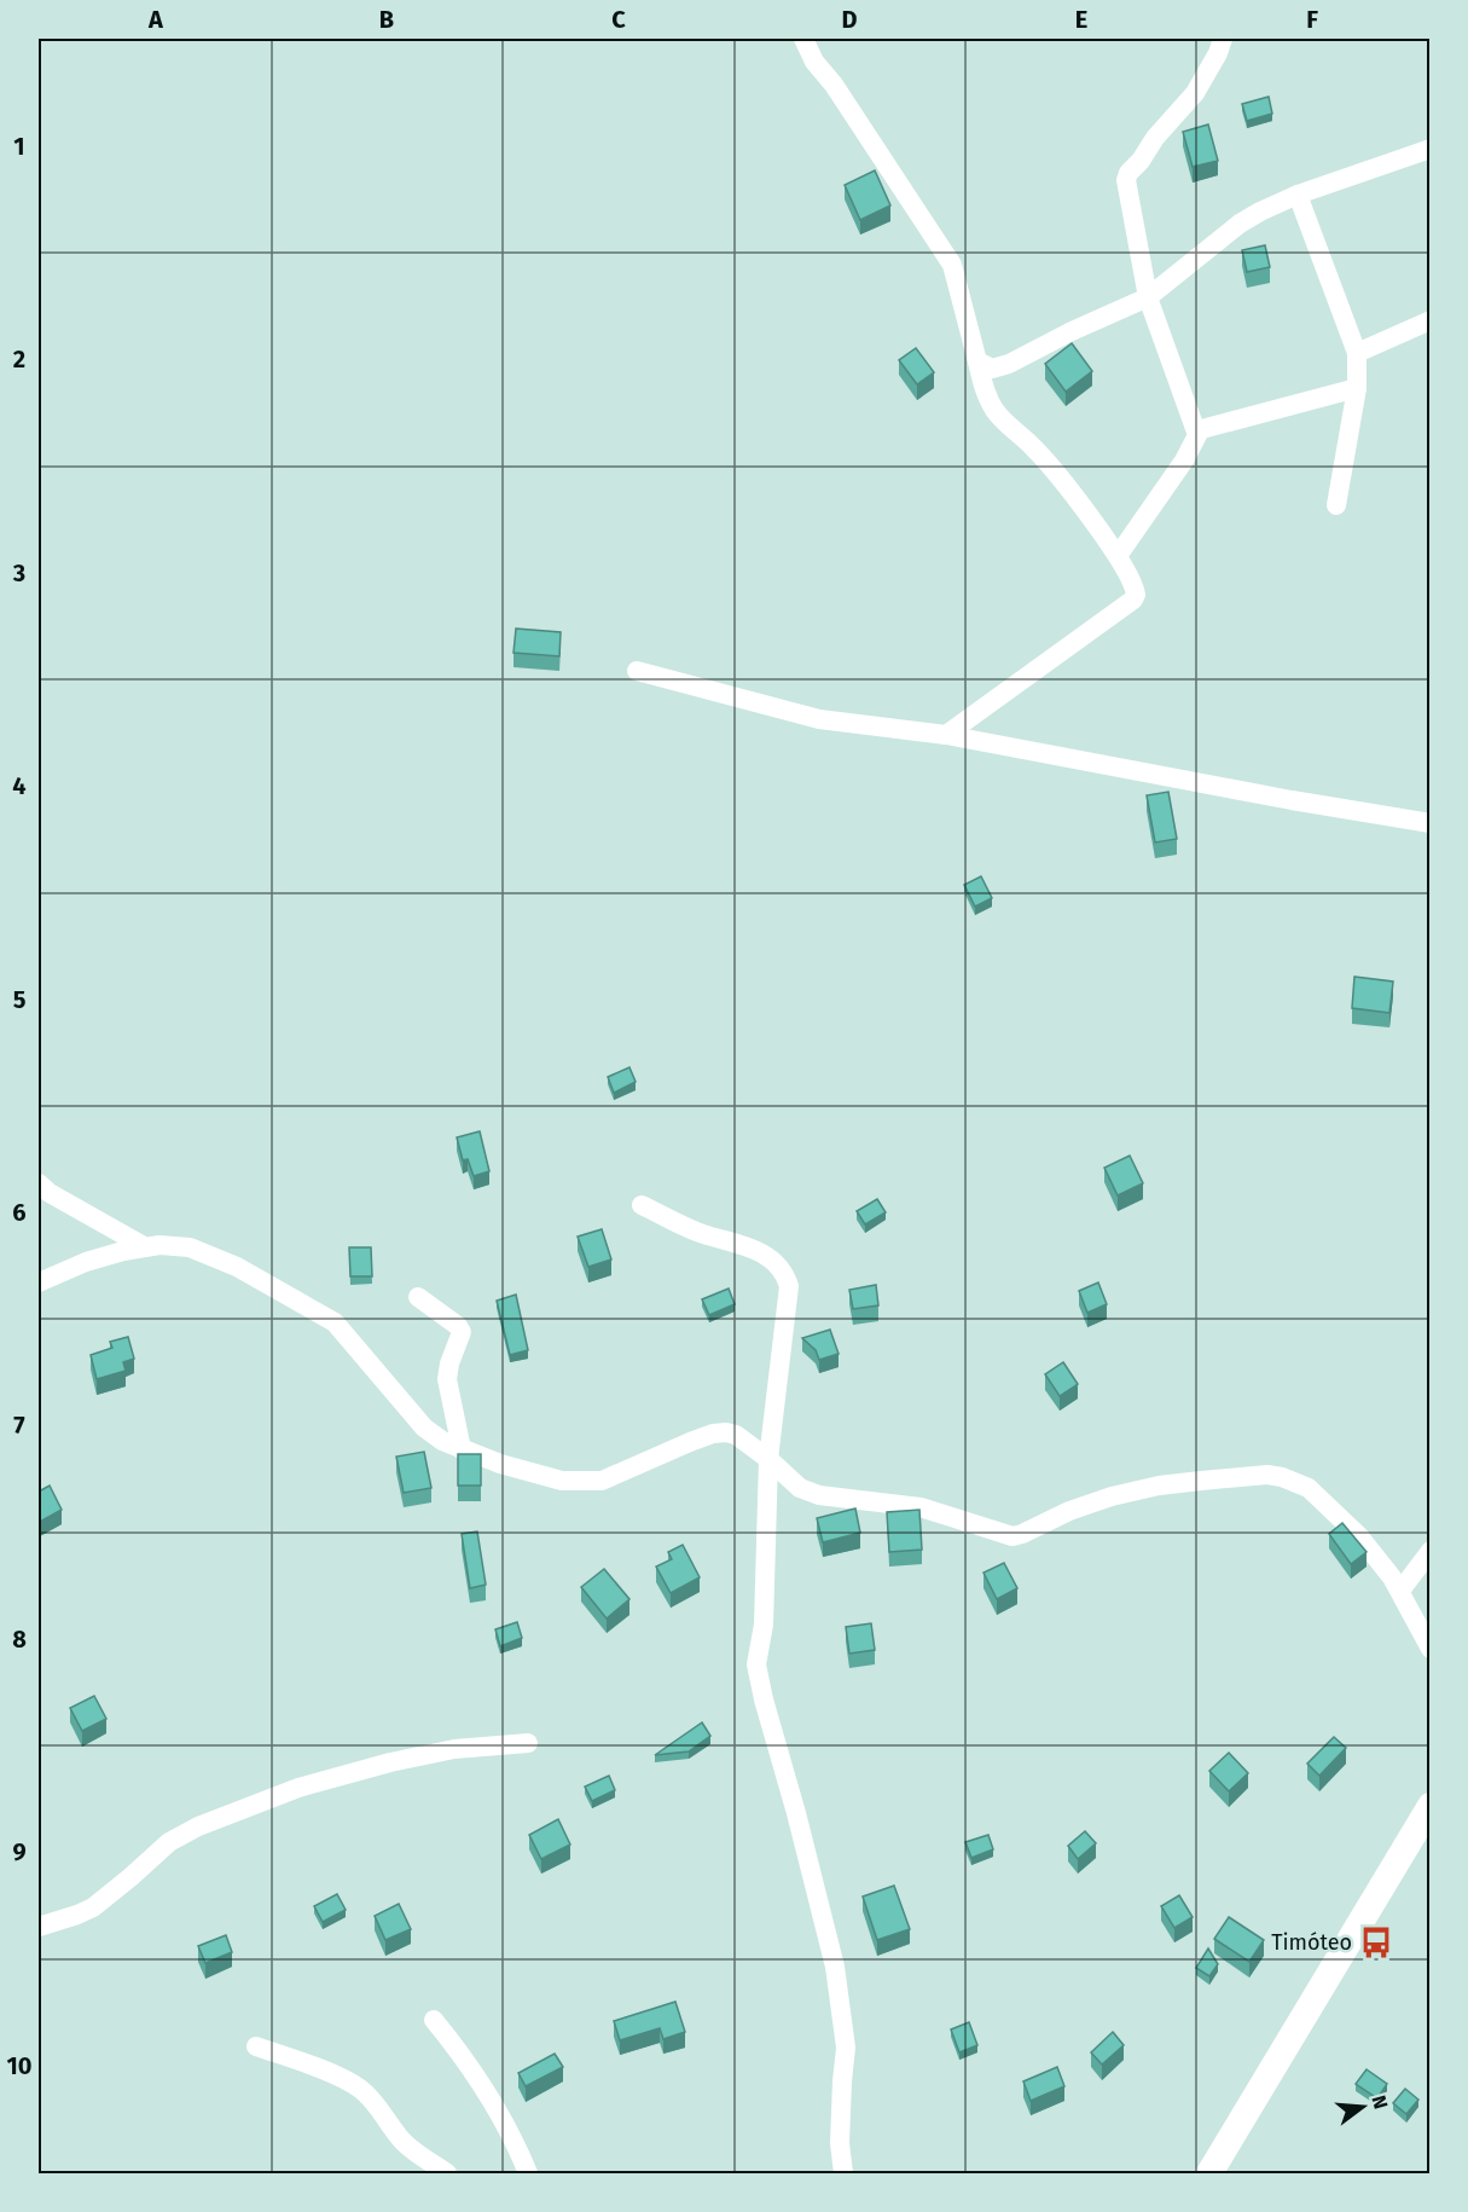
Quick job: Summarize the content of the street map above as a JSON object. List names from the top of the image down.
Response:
{
  "places": {
    "bus stop": ["Timóteo"]
  },
  "north": "right",
  "grid": {
    "columns": [
      "A",
      "B",
      "C",
      "D",
      "E",
      "F"
    ],
    "rows": [
      "1",
      "2",
      "3",
      "4",
      "5",
      "6",
      "7",
      "8",
      "9",
      "10"
    ]
  }
}
